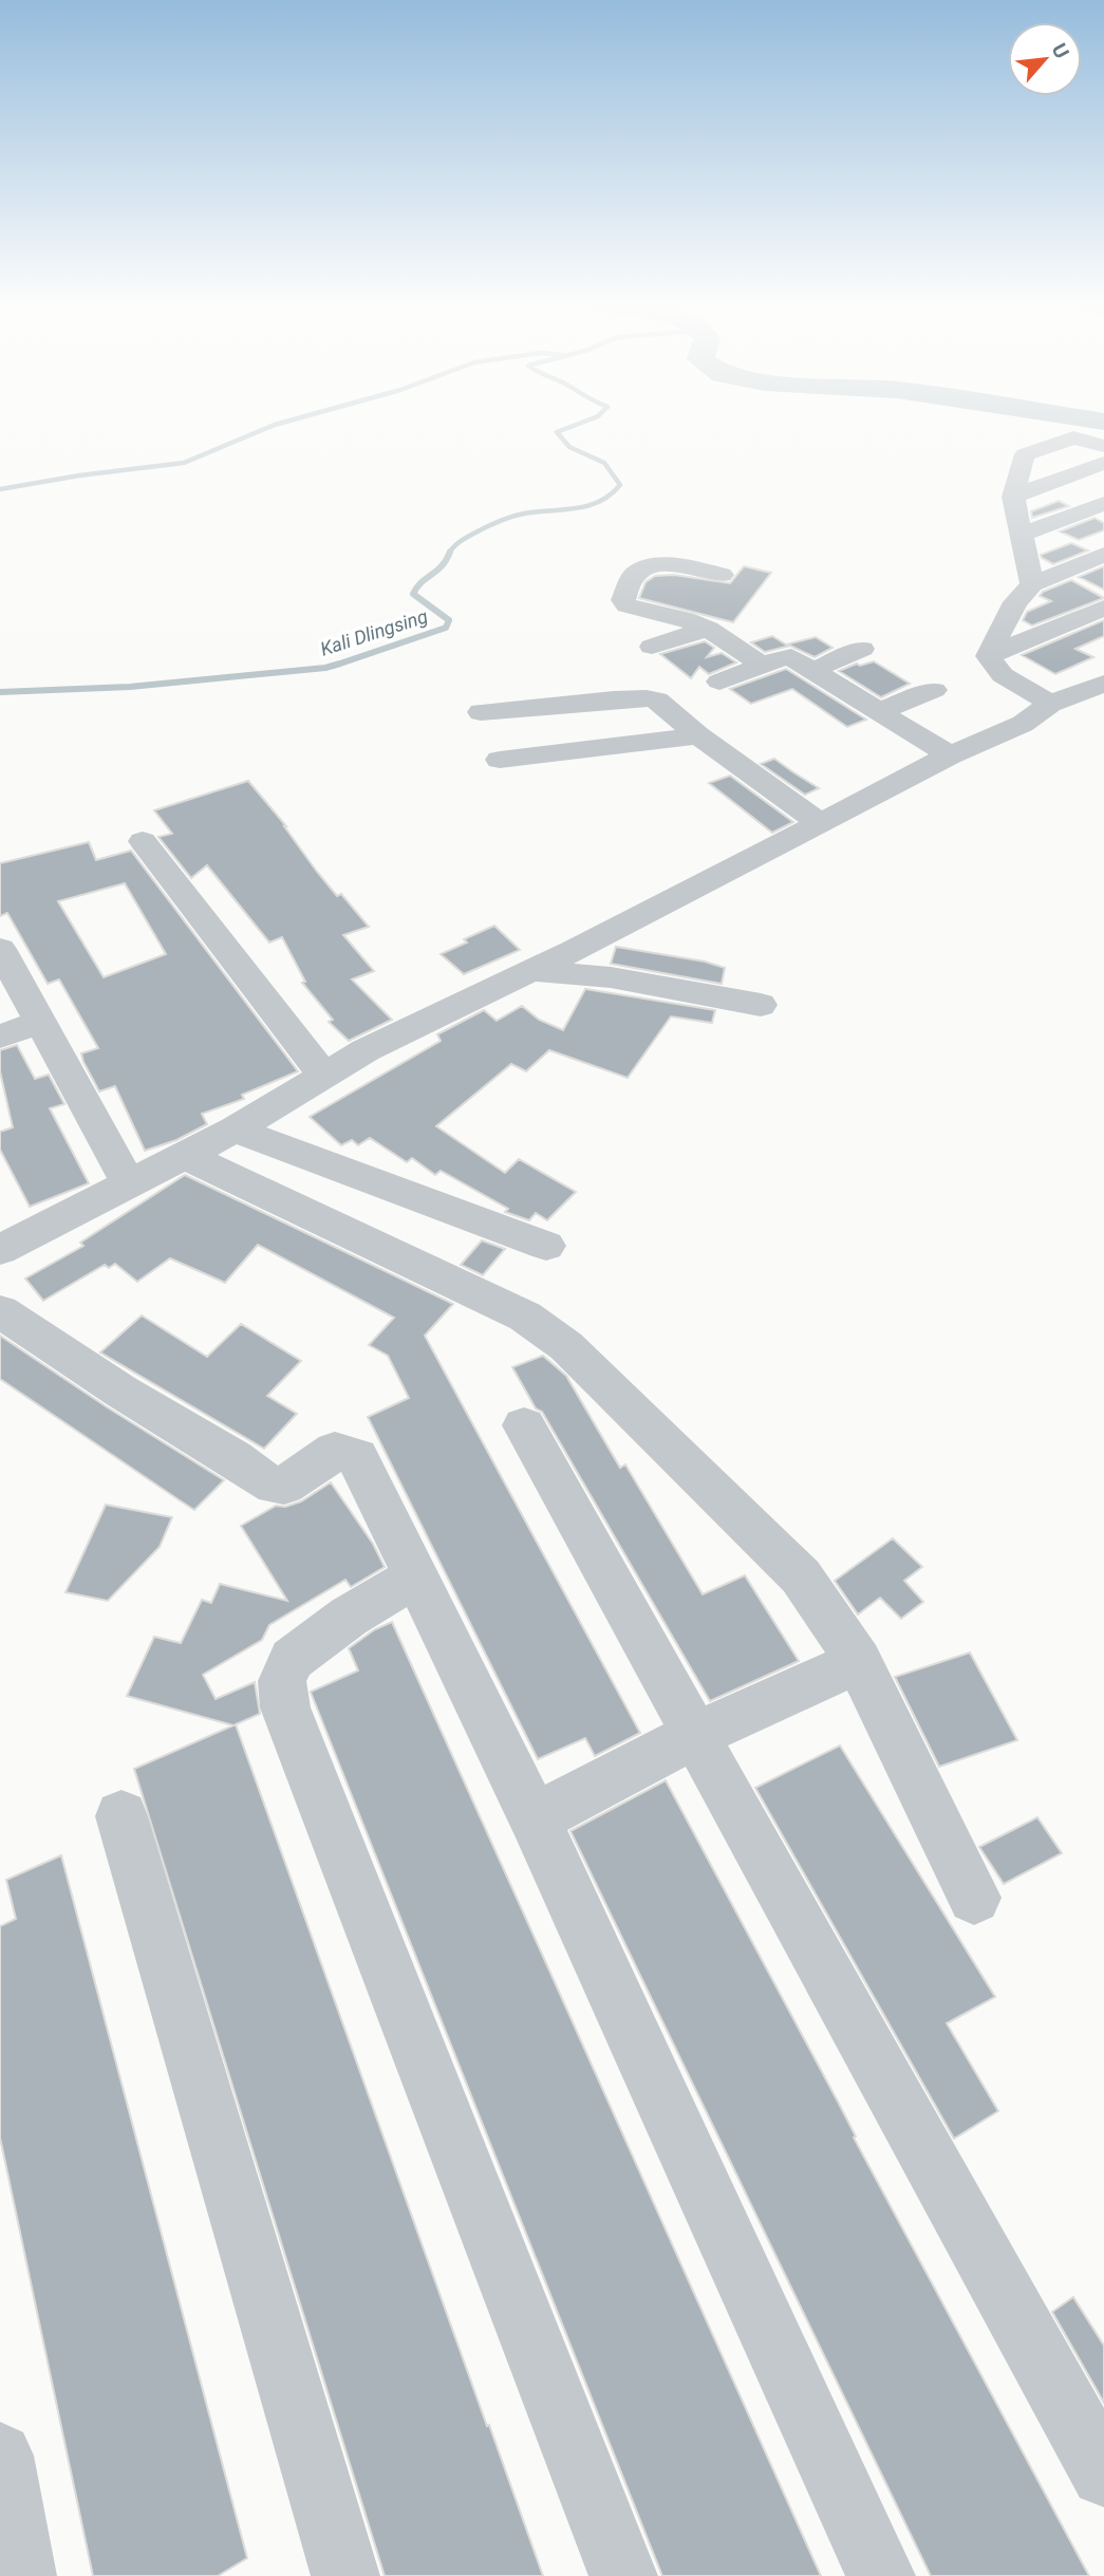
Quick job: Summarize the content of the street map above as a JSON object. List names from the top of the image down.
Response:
{
  "water": ["Kali Dlingsing"],
  "north": "top right"
}
